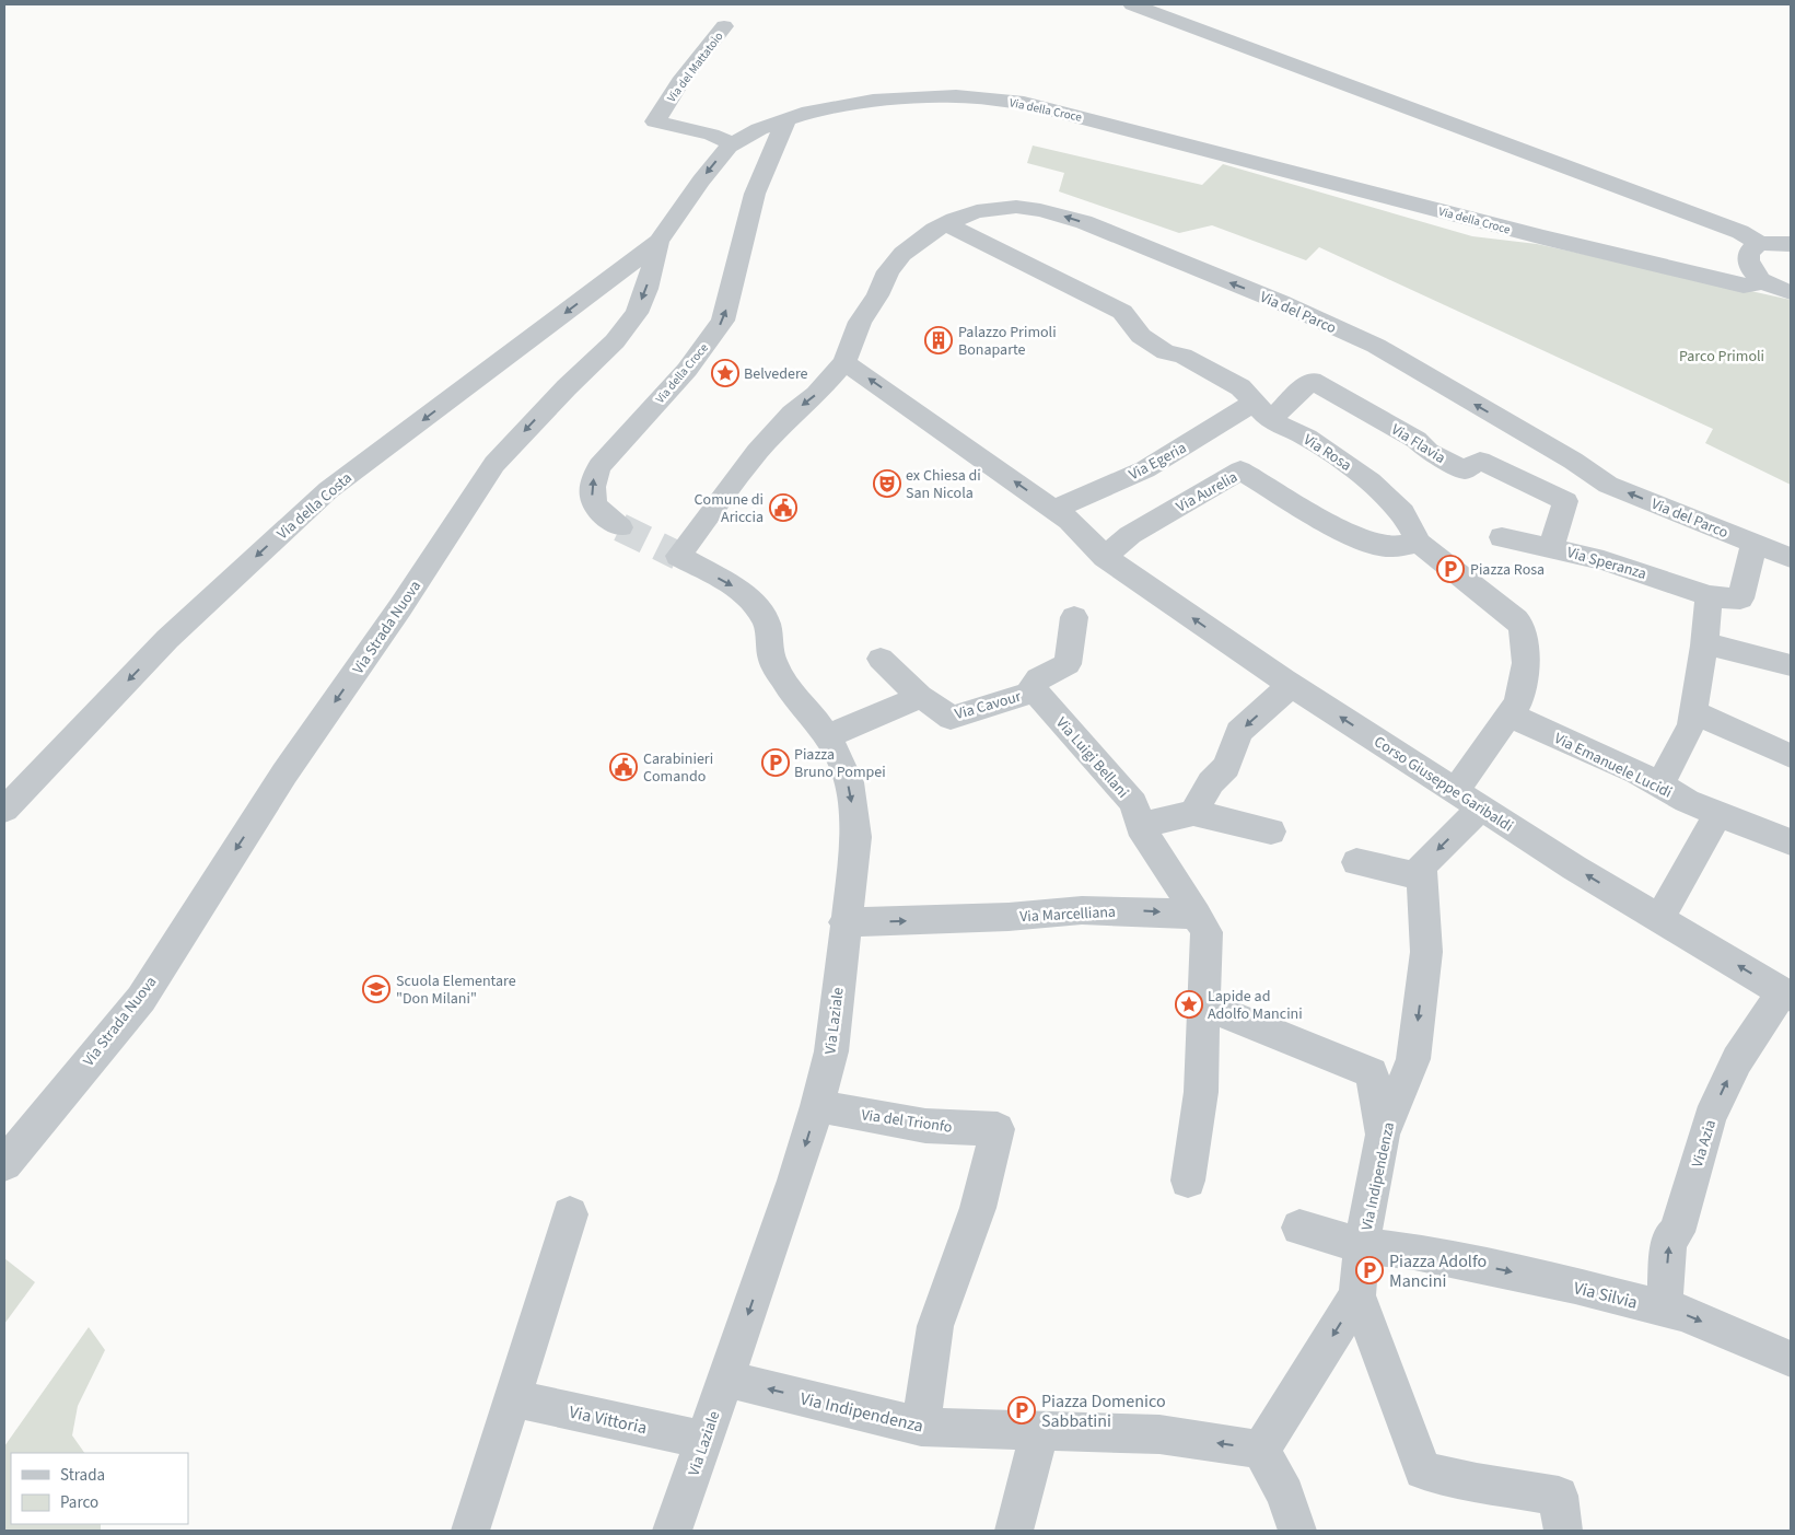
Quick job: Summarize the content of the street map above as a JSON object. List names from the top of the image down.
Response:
{
  "streets": {
    "street": [
      "Via del Mattatoio",
      "Via della Croce",
      "Via del Parco",
      "Via Flavia",
      "Via Rosa",
      "Via Egeria",
      "Via Aurelia",
      "Via della Costa",
      "Via Speranza",
      "Via Strada Nuova",
      "Via Cavour",
      "Via Luigi Bellani",
      "Via Emanuele Lucidi",
      "Corso Giuseppe Garibaldi",
      "Via Marcelliana",
      "Via Laziale",
      "Via del Trionfo",
      "Via Azia",
      "Via Indipendenza",
      "Via Silvia",
      "Via Vittoria"
    ]
  },
  "crossings": [
    ["Via del Mattatoio", "Via Strada Nuova"],
    ["Via della Croce", "Via Strada Nuova"],
    ["Via del Parco", "Via Rosa"],
    ["Via del Parco", "Via Speranza"],
    ["Via del Parco", "Corso Giuseppe Garibaldi"],
    ["Via del Parco", "Via Laziale"],
    ["Via Flavia", "Via Rosa"],
    ["Via Flavia", "Via Egeria"],
    ["Via Flavia", "Via Speranza"],
    ["Via Rosa", "Via Egeria"],
    ["Via Rosa", "Via Aurelia"],
    ["Via Rosa", "Via Emanuele Lucidi"],
    ["Via Rosa", "Corso Giuseppe Garibaldi"],
    ["Via Egeria", "Corso Giuseppe Garibaldi"],
    ["Via Aurelia", "Corso Giuseppe Garibaldi"],
    ["Via della Costa", "Via Strada Nuova"],
    ["Via Cavour", "Via Luigi Bellani"],
    ["Via Luigi Bellani", "Via Marcelliana"],
    ["Corso Giuseppe Garibaldi", "Via Azia"],
    ["Via Marcelliana", "Via Laziale"],
    ["Via Laziale", "Via del Trionfo"],
    ["Via Laziale", "Via Indipendenza"],
    ["Via Laziale", "Via Vittoria"],
    ["Via del Trionfo", "Via Indipendenza"],
    ["Via Azia", "Via Silvia"],
    ["Via Indipendenza", "Via Silvia"]
  ],
  "one_way": [
    "Via della Costa",
    "Via Strada Nuova",
    "Corso Giuseppe Garibaldi",
    "Via Laziale",
    "Via Azia",
    "Via Silvia"
  ],
  "parks": ["Parco Primoli"],
  "places": {
    "building": ["Palazzo Primoli Bonaparte"],
    "place": ["Belvedere", "Lapide ad Adolfo Mancini"],
    "theatre": ["ex Chiesa di San Nicola"],
    "public building": ["Comune di Ariccia", "Carabinieri Comando"],
    "parking": [
      "Piazza Rosa",
      "Piazza Bruno Pompei",
      "Piazza Adolfo Mancini",
      "Piazza Domenico Sabbatini"
    ],
    "school or university": ["Scuola Elementare \"Don Milani\""]
  },
  "legend": ["Strada", "Parco"]
}
